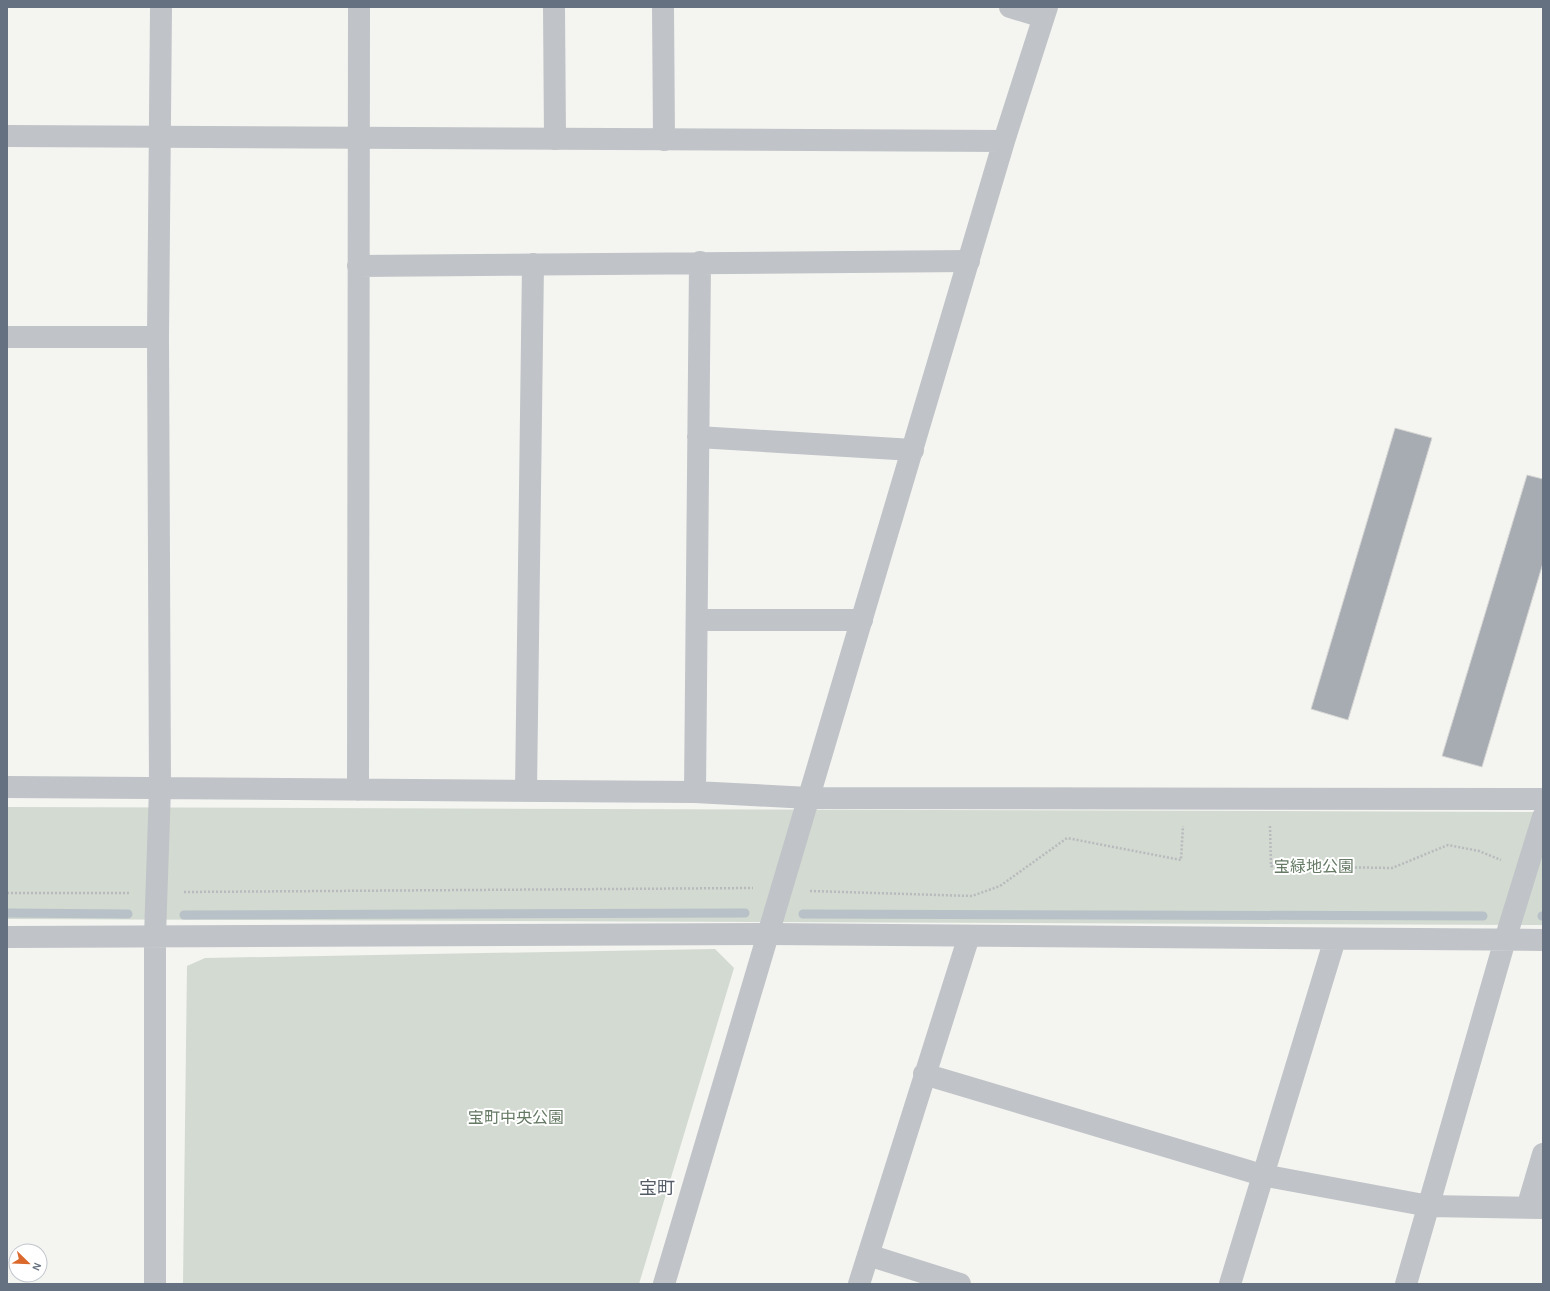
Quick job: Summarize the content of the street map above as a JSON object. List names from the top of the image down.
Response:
{
  "districts": ["宝町"],
  "parks": ["宝緑地公園", "宝町中央公園"],
  "north": "bottom right"
}
